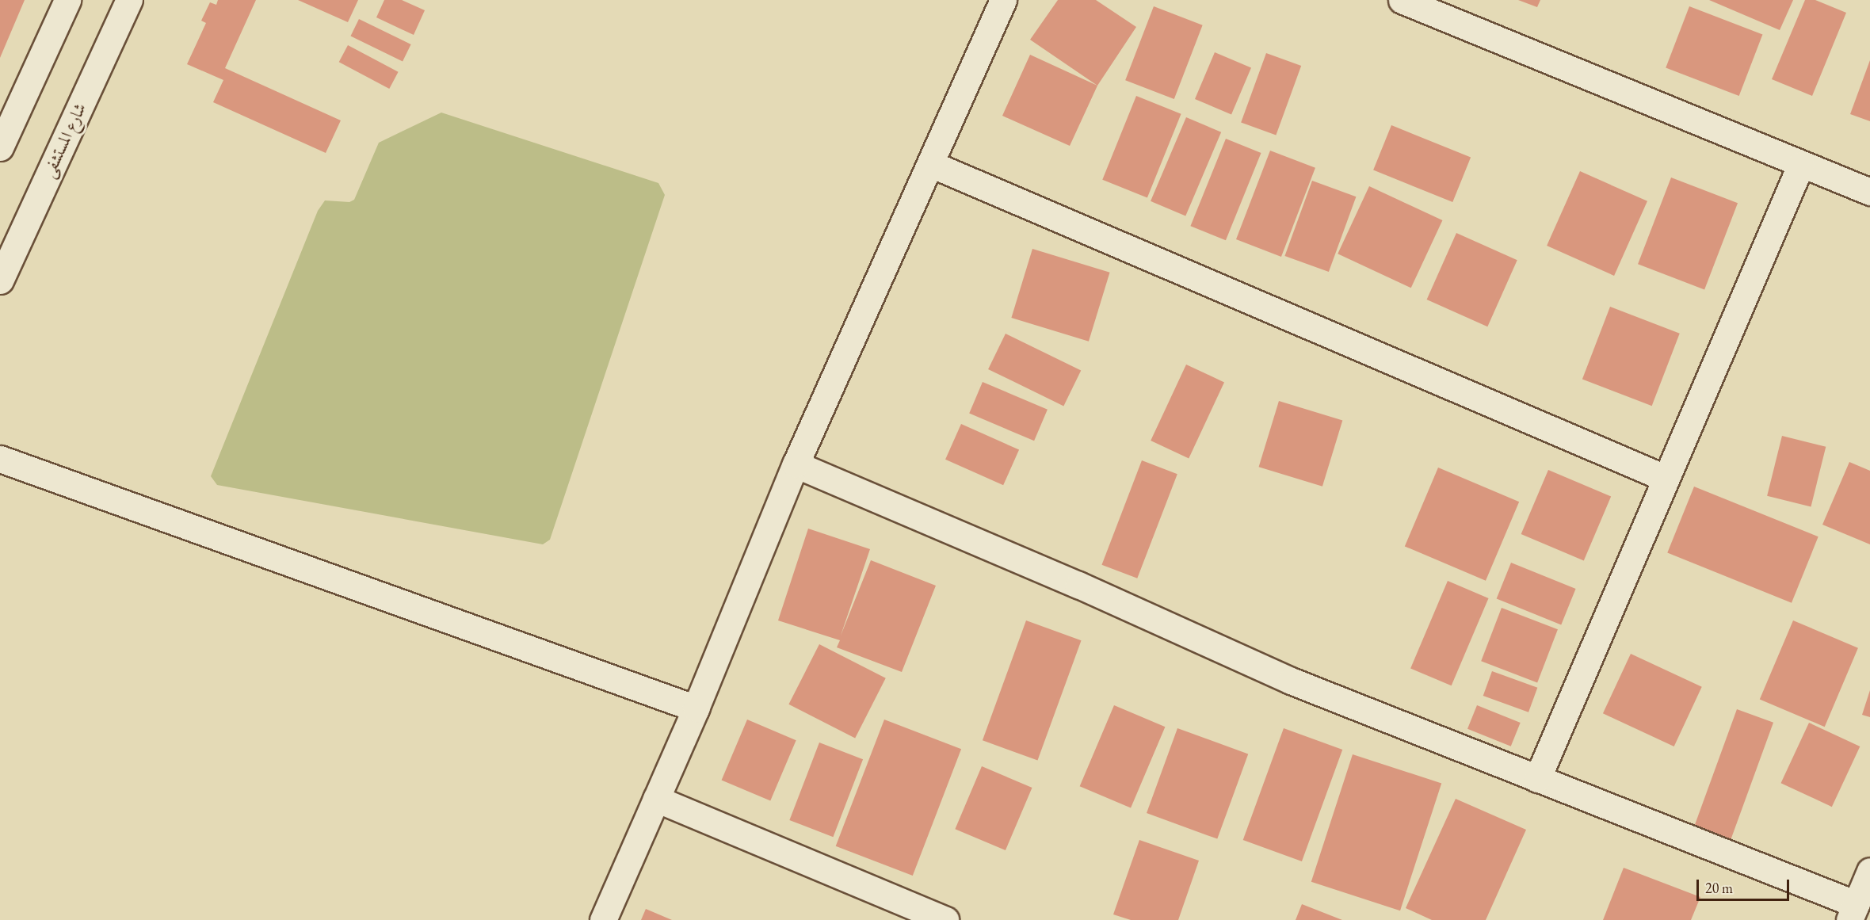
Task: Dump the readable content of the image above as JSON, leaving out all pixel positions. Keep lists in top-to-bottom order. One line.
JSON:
{"streets":{"street":["شارع المستشفى"]},"scale_bar":"20 m"}
